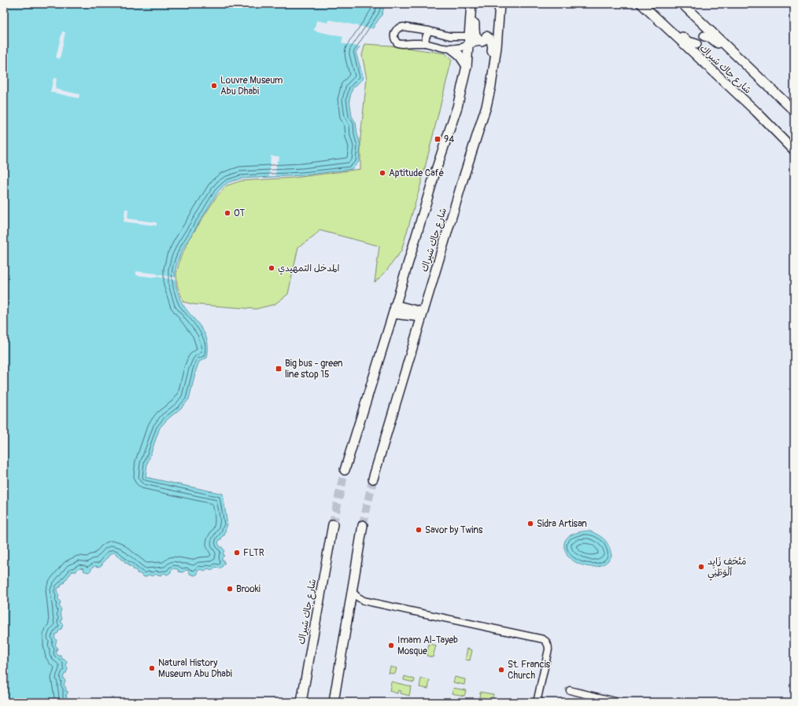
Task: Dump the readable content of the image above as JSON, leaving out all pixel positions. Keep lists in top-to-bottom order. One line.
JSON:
{"streets":{"street":["شارع جاك شيراك"]},"places":{"other":["Louvre Museum Abu Dhabi","Aptitude Café","OT","المدخل التمهيدي","Sidra Artisan","Savor by Twins","FLTR","مَتْحَف زَايِد ٱلْوَطَنِي","Brooki","Imam Al-Tayeb Mosque","Natural History Museum Abu Dhabi","St. Francis Church"],"transit":["94","Big bus - green line stop 15"]}}
